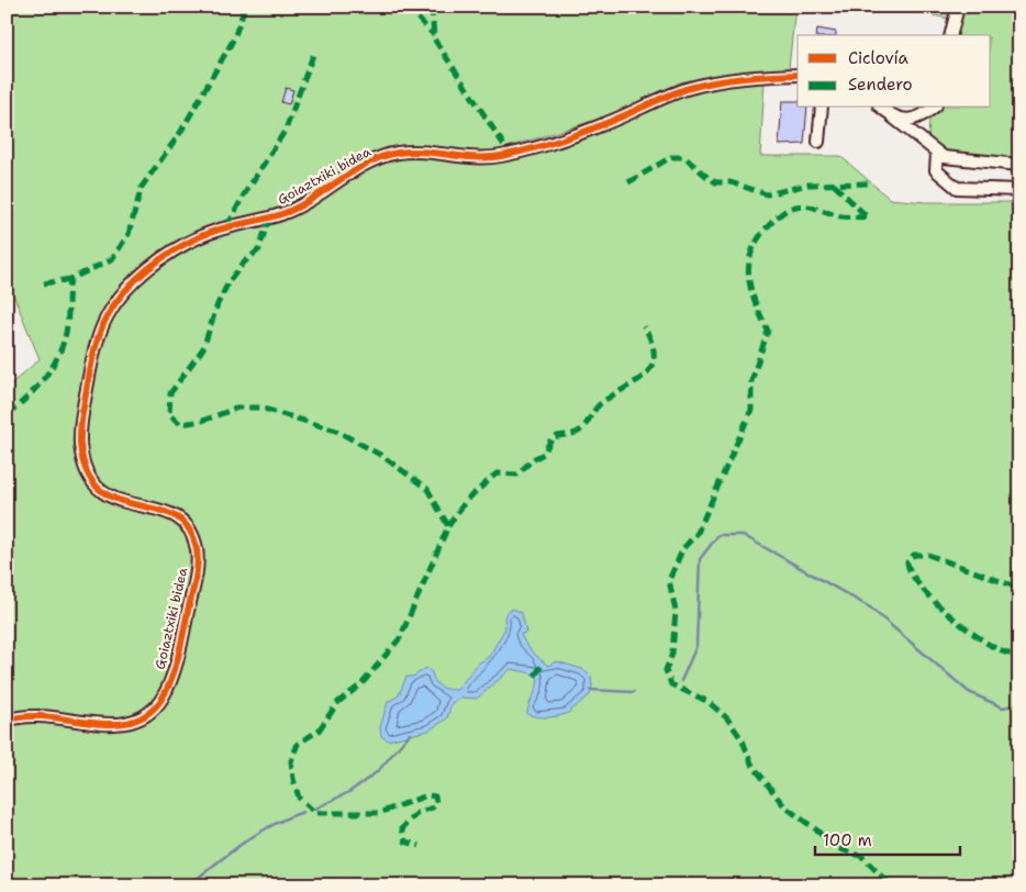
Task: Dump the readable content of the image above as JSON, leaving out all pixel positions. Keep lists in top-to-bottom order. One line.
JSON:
{"streets":{"street":["Goiaztxiki bidea"]},"legend":["Ciclovía","Sendero"],"scale_bar":"100 m"}
